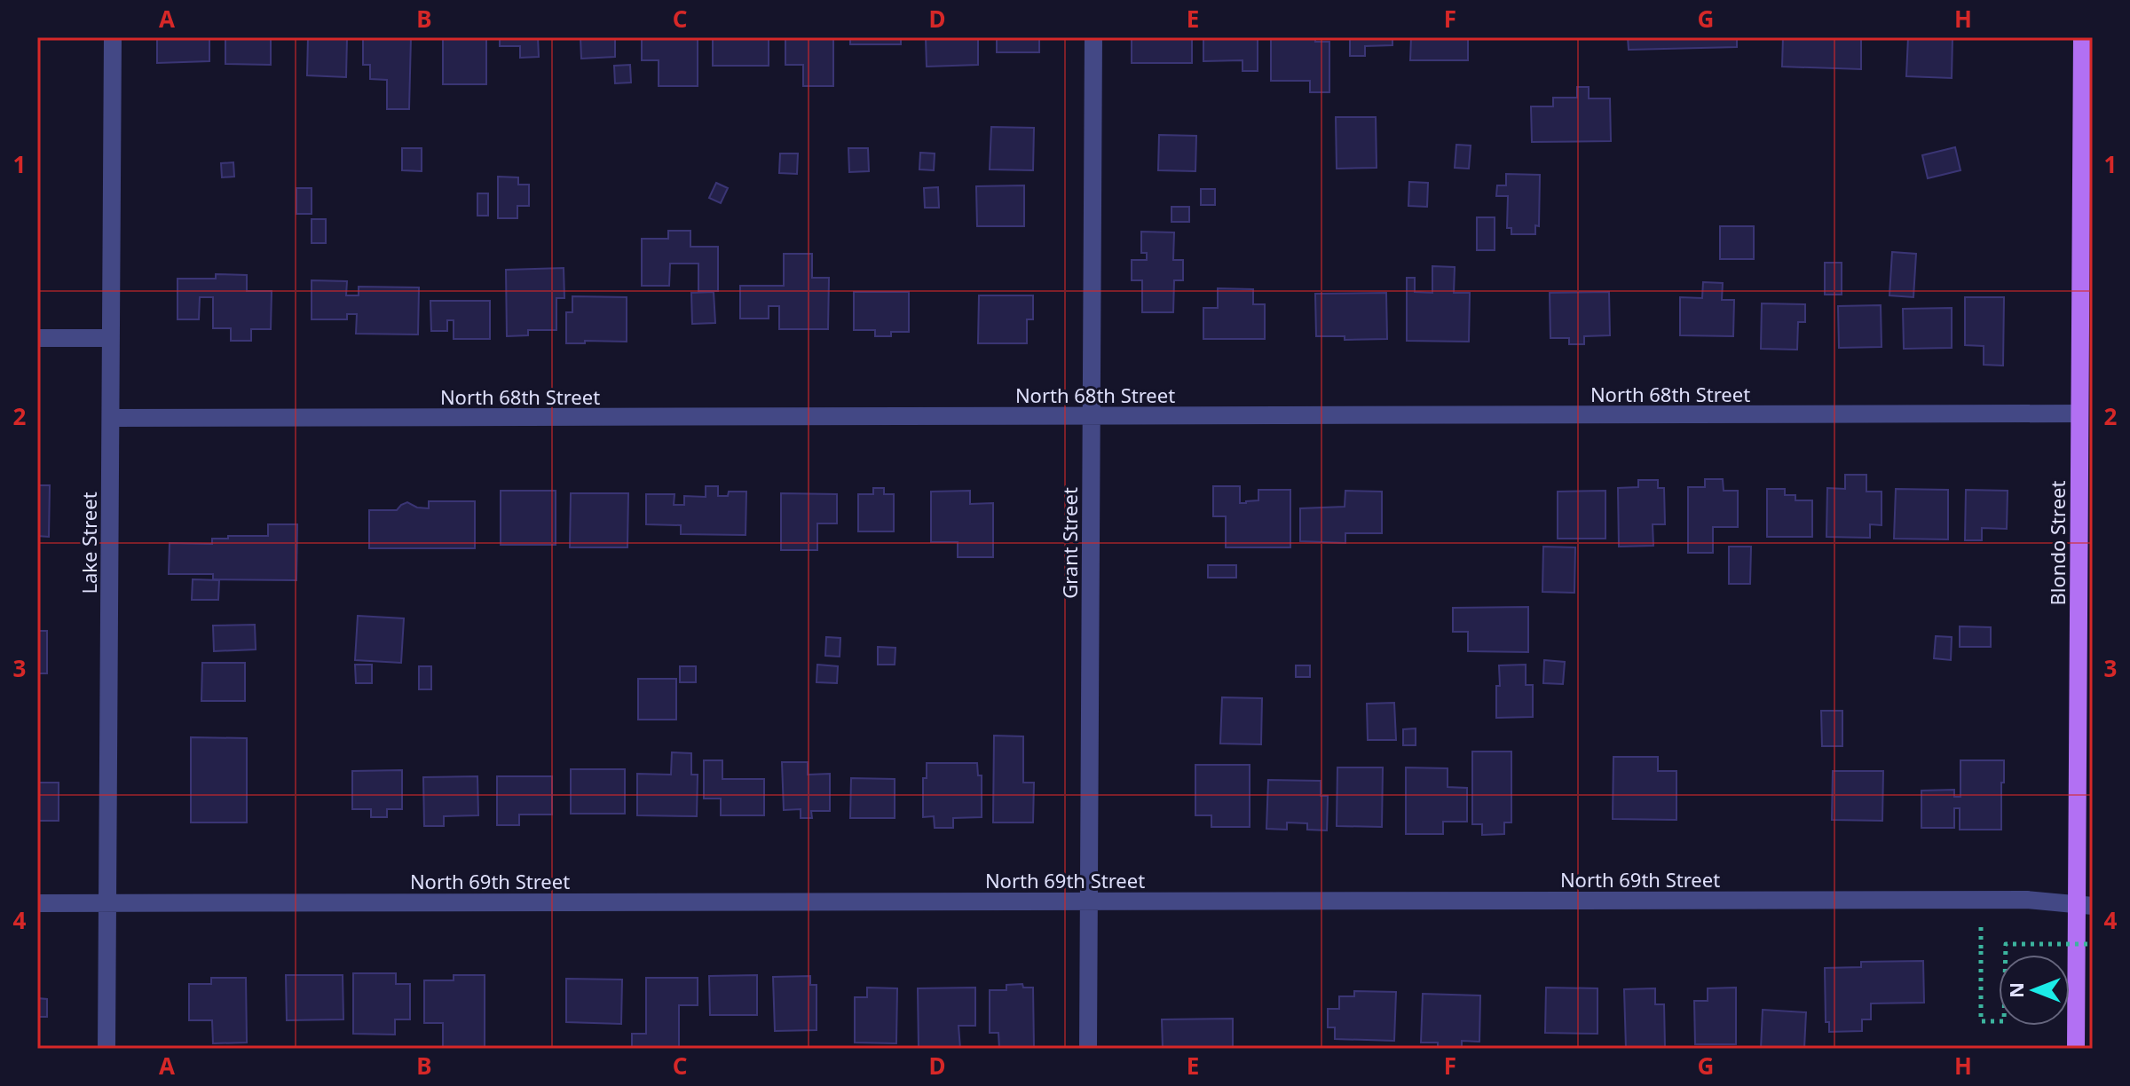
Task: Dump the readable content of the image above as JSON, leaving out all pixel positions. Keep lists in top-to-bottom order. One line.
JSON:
{"streets":{"main road":["Blondo Street"],"street":["North 68th Street","Lake Street","Grant Street","North 69th Street"]},"crossings":[["North 68th Street","Lake Street"],["North 68th Street","Grant Street"],["North 68th Street","Blondo Street"],["Lake Street","North 69th Street"],["Grant Street","North 69th Street"],["Blondo Street","North 69th Street"]],"north":"left","grid":{"columns":["A","B","C","D","E","F","G","H"],"rows":["1","2","3","4"]}}
